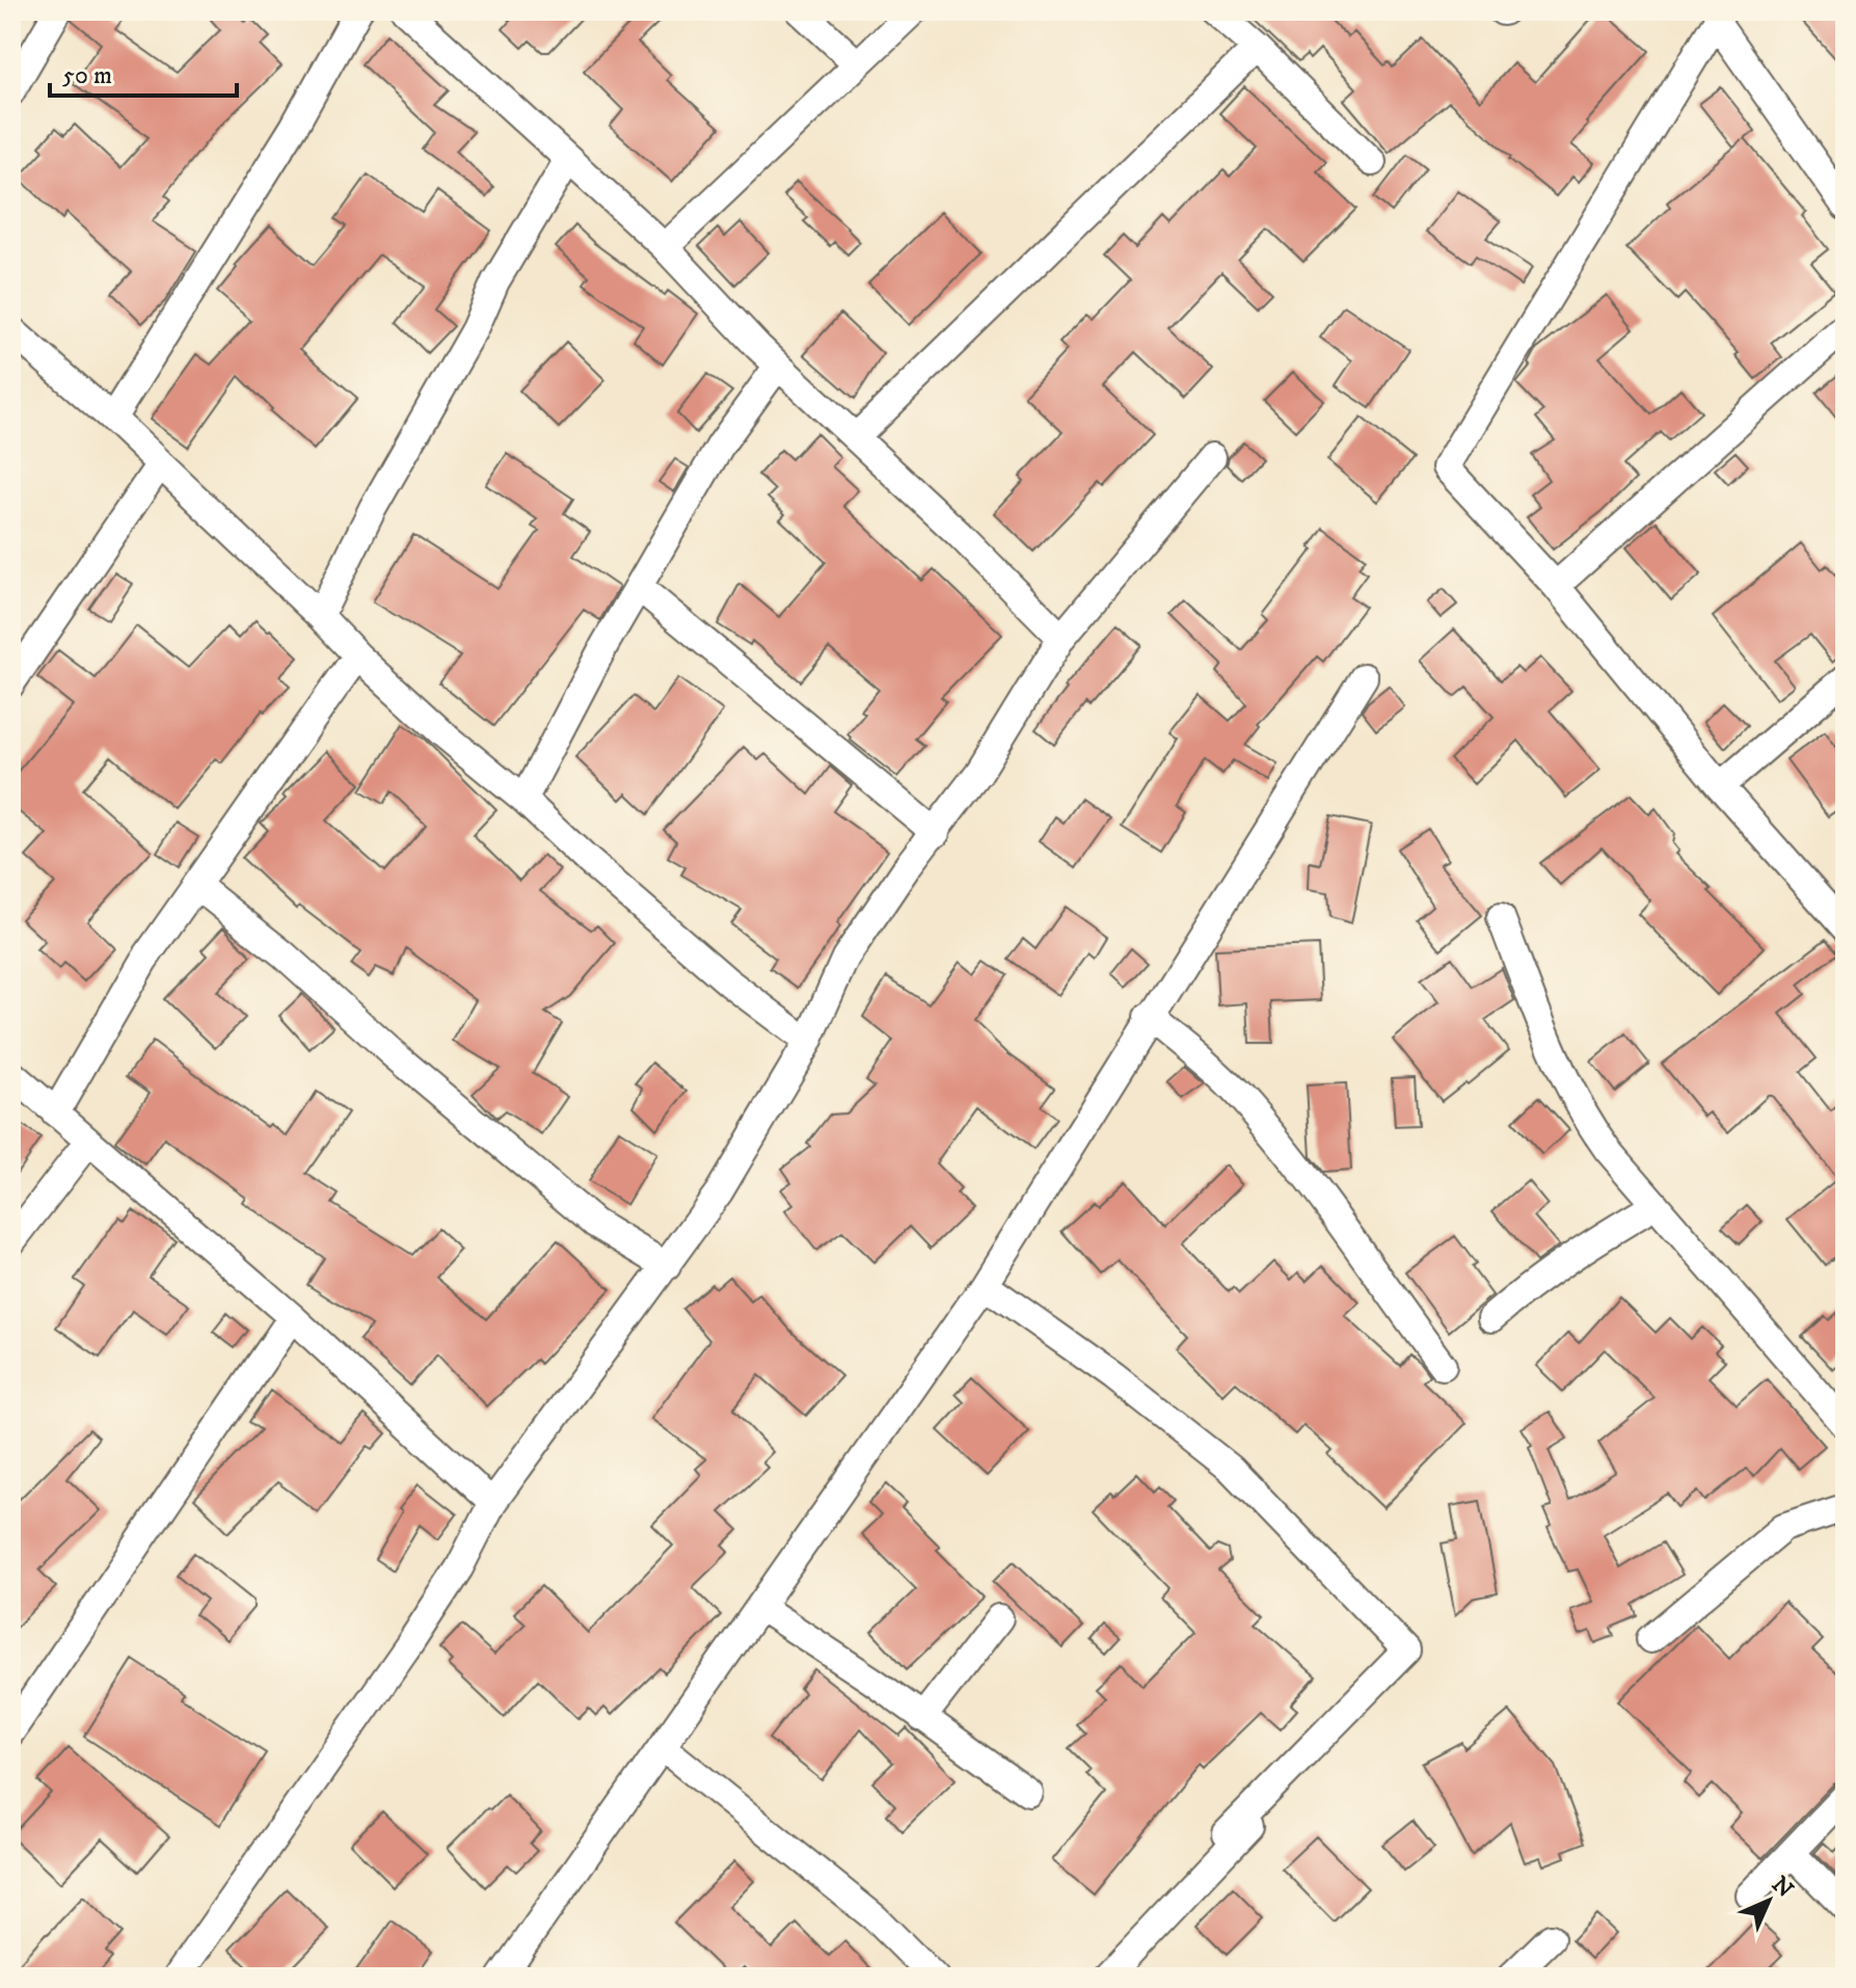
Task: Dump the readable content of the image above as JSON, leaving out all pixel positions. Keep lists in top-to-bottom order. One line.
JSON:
{"scale_bar":"50 m","north":"top right"}
